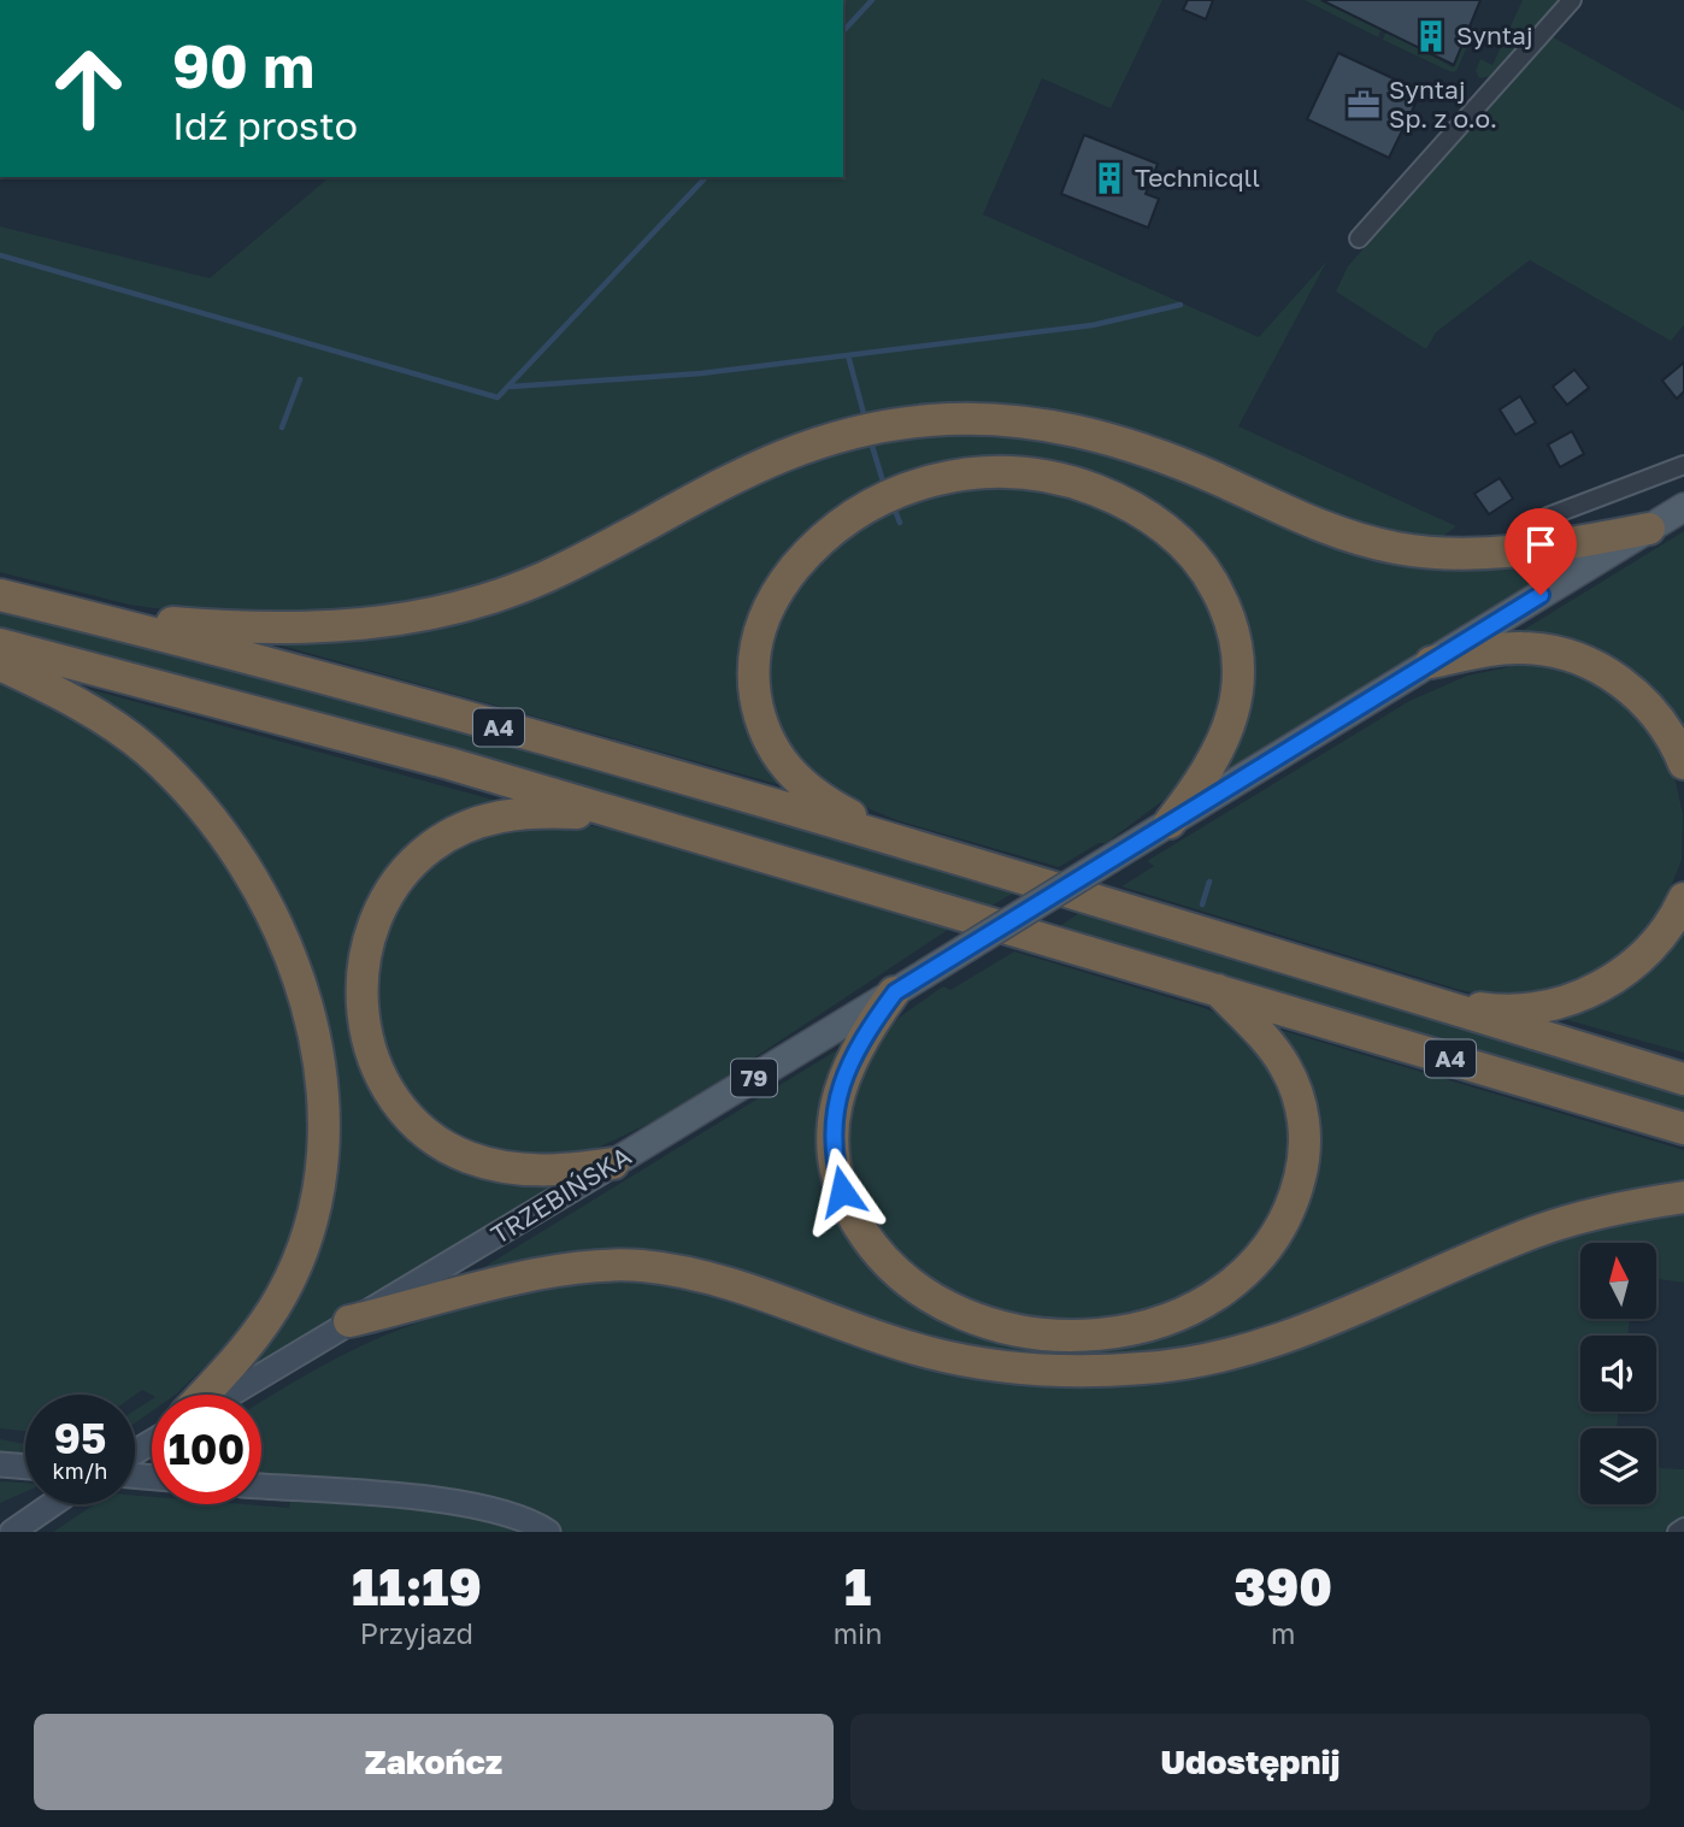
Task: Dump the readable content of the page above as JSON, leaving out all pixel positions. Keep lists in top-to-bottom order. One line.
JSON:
{"streets":{"highway":["A4"],"main road":["79","TRZEBIŃSKA"]},"crossings":[["79","TRZEBIŃSKA"]],"places":{"building":["Syntaj","Technicqll"],"office":["Syntaj Sp. z o.o."]},"north":"top","page":{"turn":["90 m","Idź prosto"],"speed":"95 km/h","limit":"100","eta":["11:19","Przyjazd","1","min","390","m"],"buttons":["Zakończ","Udostępnij"]}}
